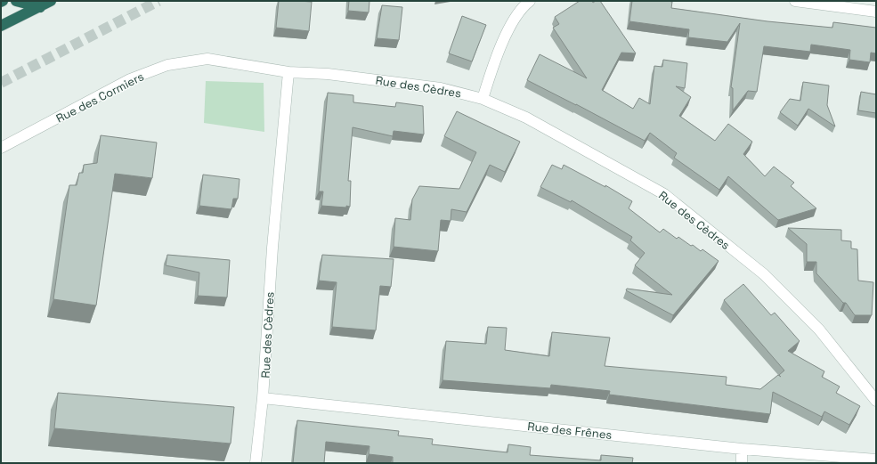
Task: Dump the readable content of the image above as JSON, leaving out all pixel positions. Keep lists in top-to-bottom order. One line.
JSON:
{"streets":{"street":["Rue des Cèdres","Rue des Cormiers","Rue des Frênes"]},"crossings":[["Rue des Cèdres","Rue des Cormiers"],["Rue des Cèdres","Rue des Frênes"]]}
